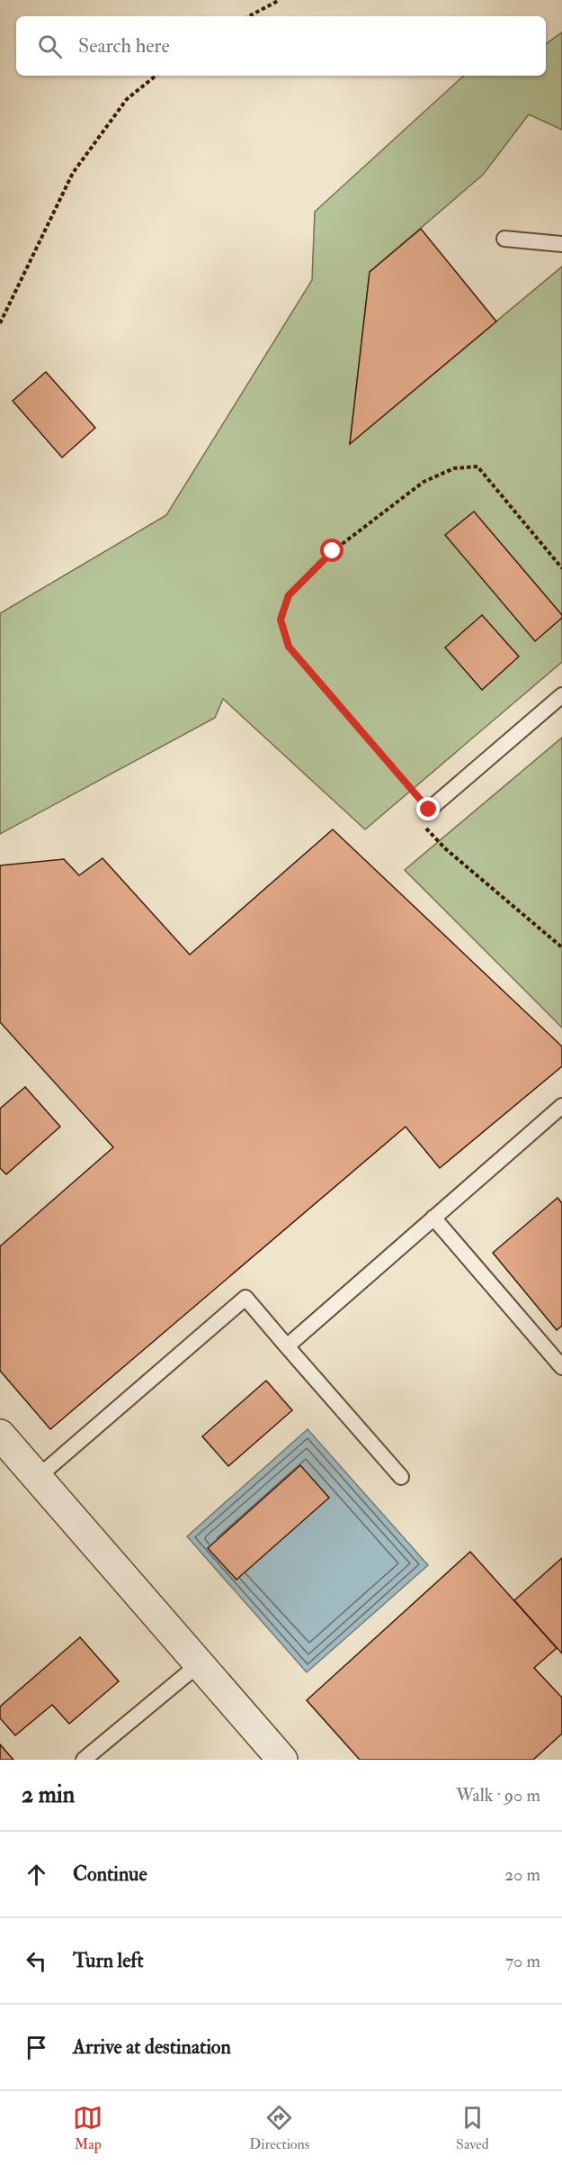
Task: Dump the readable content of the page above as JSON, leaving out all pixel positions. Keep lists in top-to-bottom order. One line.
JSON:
{"page":{"search":"Search here","heading":["2 min","Walk · 90 m"],"list":[["Continue","20 m"],["Turn left","70 m"],"Arrive at destination"],"nav":["Map","Directions","Saved"]}}
